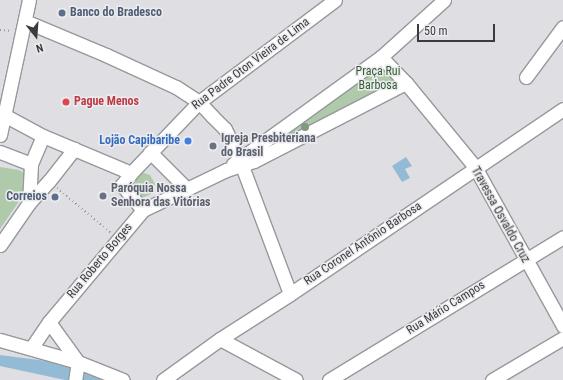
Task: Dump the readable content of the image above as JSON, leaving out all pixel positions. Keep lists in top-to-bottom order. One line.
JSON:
{"streets":{"street":["Rua Padre Oton Vieira de Lima","Travessa Osvaldo Cruz","Rua Coronel Antônio Barbosa","Rua Roberto Borges","Rua Mário Campos"]},"crossings":[["Rua Padre Oton Vieira de Lima","Rua Roberto Borges"],["Travessa Osvaldo Cruz","Rua Coronel Antônio Barbosa"],["Travessa Osvaldo Cruz","Rua Mário Campos"]],"parks":["Praça Rui Barbosa"],"places":["Banco do Bradesco","Pague Menos","Lojão Capibaribe","Igreja Presbiteriana do Brasil","Paróquia Nossa Senhora das Vitórias","Correios"],"scale_bar":"50 m","north":"bottom"}
